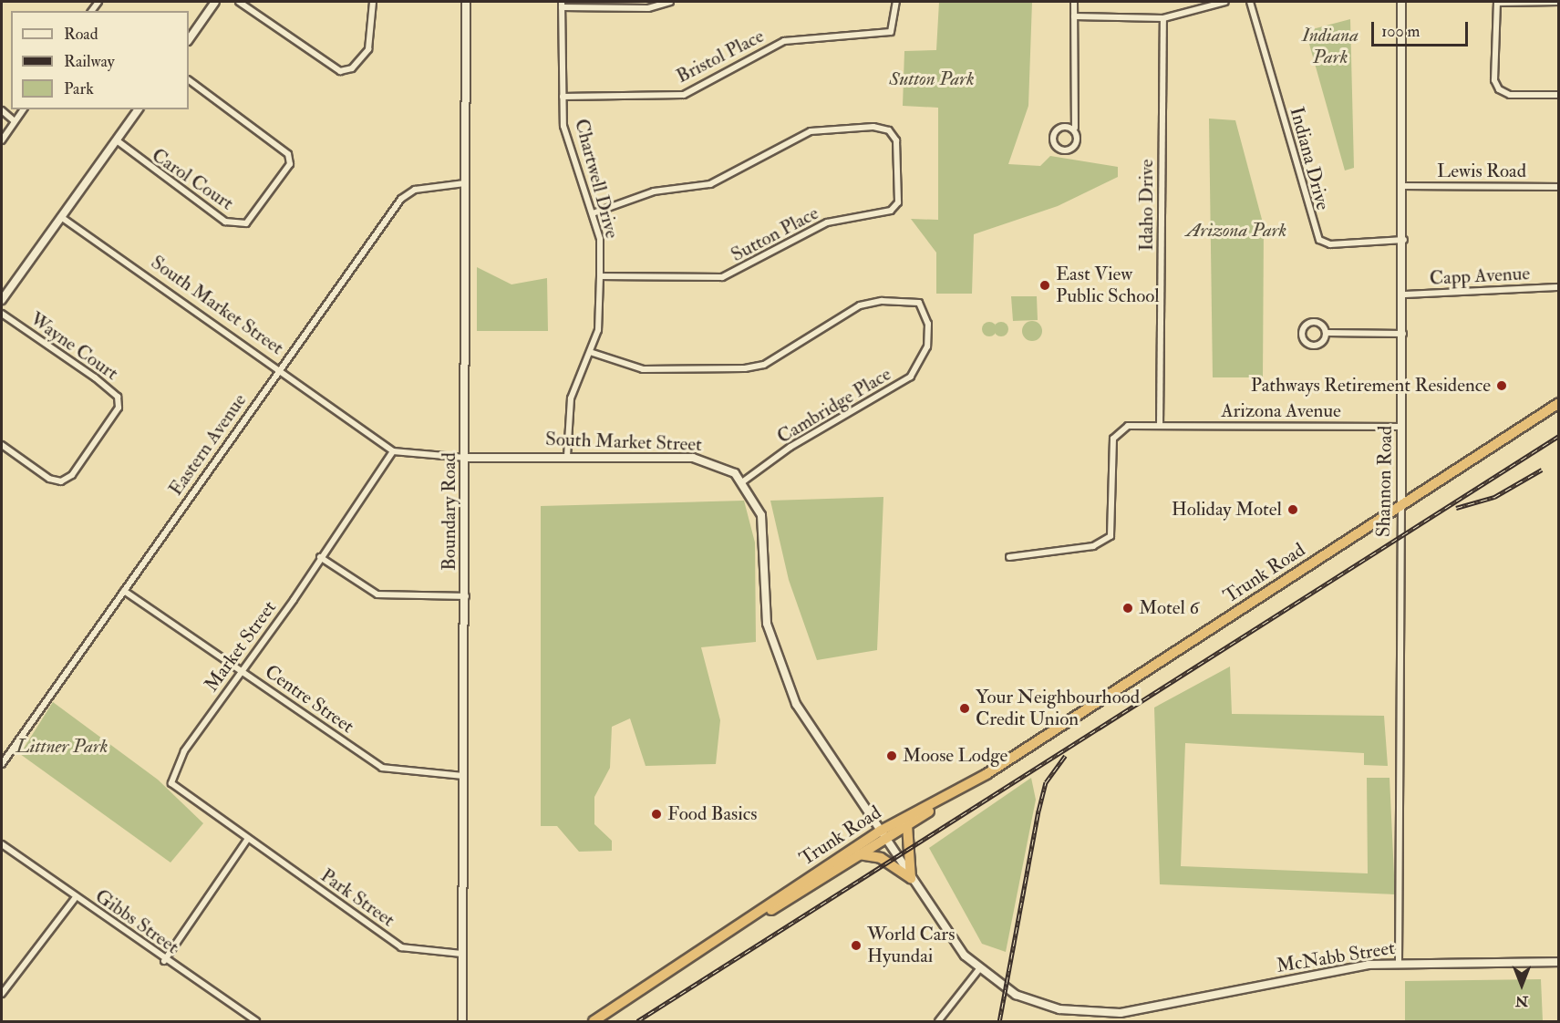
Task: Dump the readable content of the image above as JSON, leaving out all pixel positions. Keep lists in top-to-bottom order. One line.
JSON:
{"streets":{"highway":["Trunk Road"],"main road":["South Market Street","Boundary Road","McNabb Street"],"street":["Bristol Place","Indiana Drive","Lewis Road","Chartwell Drive","Carol Court","Idaho Drive","Sutton Place","Capp Avenue","Wayne Court","Cambridge Place","Arizona Avenue","Eastern Avenue","Shannon Road","Market Street","Centre Street","Park Street","Gibbs Street"]},"crossings":[["Bristol Place","Chartwell Drive"],["Indiana Drive","Shannon Road"],["Lewis Road","Shannon Road"],["Chartwell Drive","Sutton Place"],["Chartwell Drive","South Market Street"],["Chartwell Drive","Cambridge Place"],["Idaho Drive","Arizona Avenue"],["Capp Avenue","Shannon Road"],["South Market Street","Cambridge Place"],["South Market Street","Eastern Avenue"],["South Market Street","Boundary Road"],["South Market Street","Trunk Road"],["South Market Street","Market Street"],["South Market Street","McNabb Street"],["Arizona Avenue","Shannon Road"],["Eastern Avenue","Boundary Road"],["Eastern Avenue","Centre Street"],["Shannon Road","Trunk Road"],["Shannon Road","McNabb Street"],["Boundary Road","Centre Street"],["Boundary Road","Park Street"],["Market Street","Centre Street"],["Market Street","Park Street"]],"parks":["Indiana Park","Sutton Park","Arizona Park","Littner Park"],"places":["East View Public School","Pathways Retirement Residence","Holiday Motel","Motel 6","Your Neighbourhood Credit Union","Moose Lodge","Food Basics","World Cars Hyundai"],"legend":["Road","Railway","Park"],"scale_bar":"100 m","north":"bottom"}
